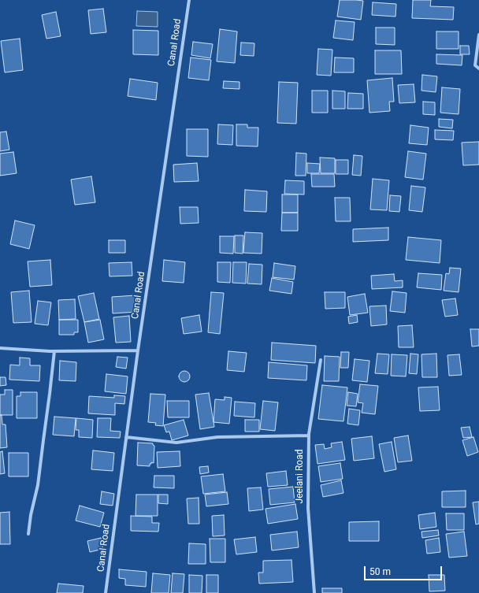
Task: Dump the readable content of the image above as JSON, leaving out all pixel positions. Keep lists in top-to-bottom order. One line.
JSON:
{"streets":{"street":["Canal Road","Jeelani Road"]},"scale_bar":"50 m"}
